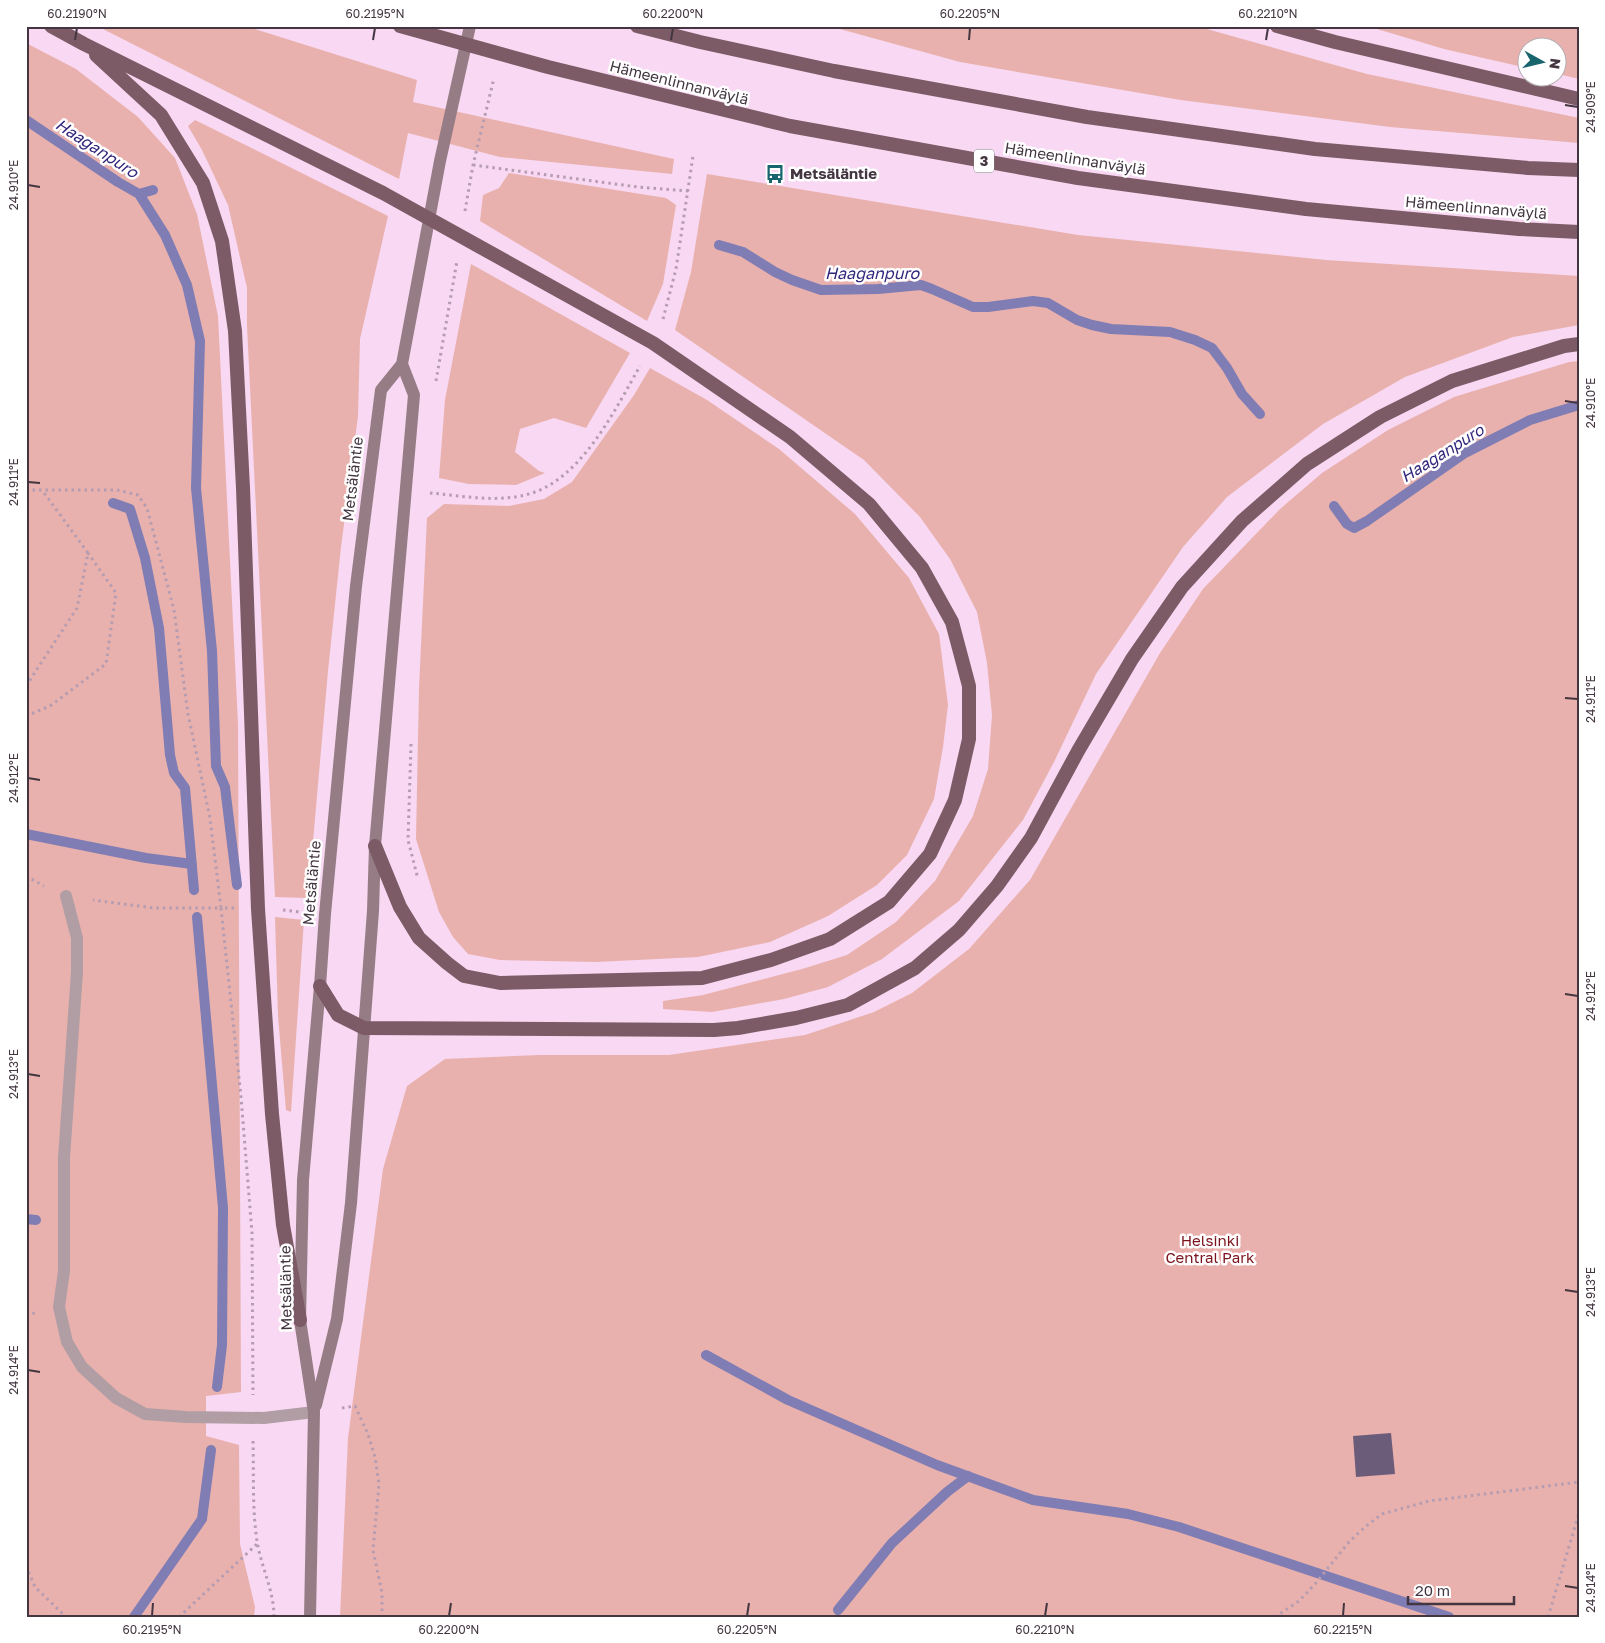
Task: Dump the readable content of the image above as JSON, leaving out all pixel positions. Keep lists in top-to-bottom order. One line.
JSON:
{"streets":{"highway":["Hämeenlinnanväylä","3"],"main road":["Metsäläntie"]},"water":["Haaganpuro"],"parks":["Helsinki Central Park"],"places":{"bus stop":["Metsäläntie"]},"scale_bar":"20 m","north":"right","coordinates":["60.2190°N","60.2195°N","60.2200°N","60.2205°N","60.2210°N","24.909°E","24.910°E","24.911°E","24.912°E","24.913°E","24.914°E","60.2215°N"]}
